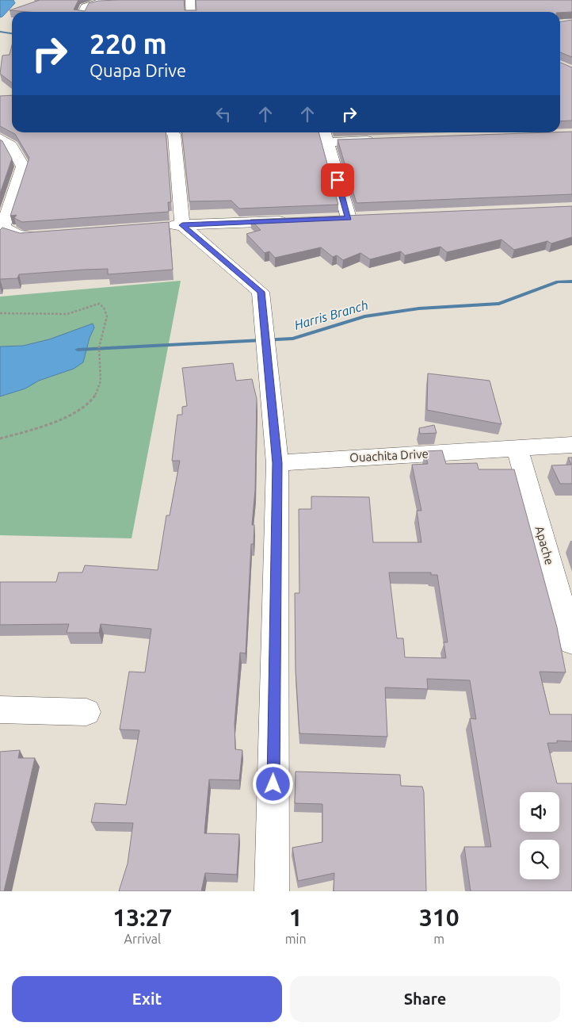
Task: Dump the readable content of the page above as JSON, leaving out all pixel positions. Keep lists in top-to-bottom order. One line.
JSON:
{"streets":{"street":["Ouachita Drive","Apache"]},"crossings":[["Ouachita Drive","Apache"]],"water":["Harris Branch"],"page":{"turn":["220 m","Quapa Drive"],"eta":["13:27","Arrival","1","min","310","m"],"buttons":["Exit","Share"]}}
